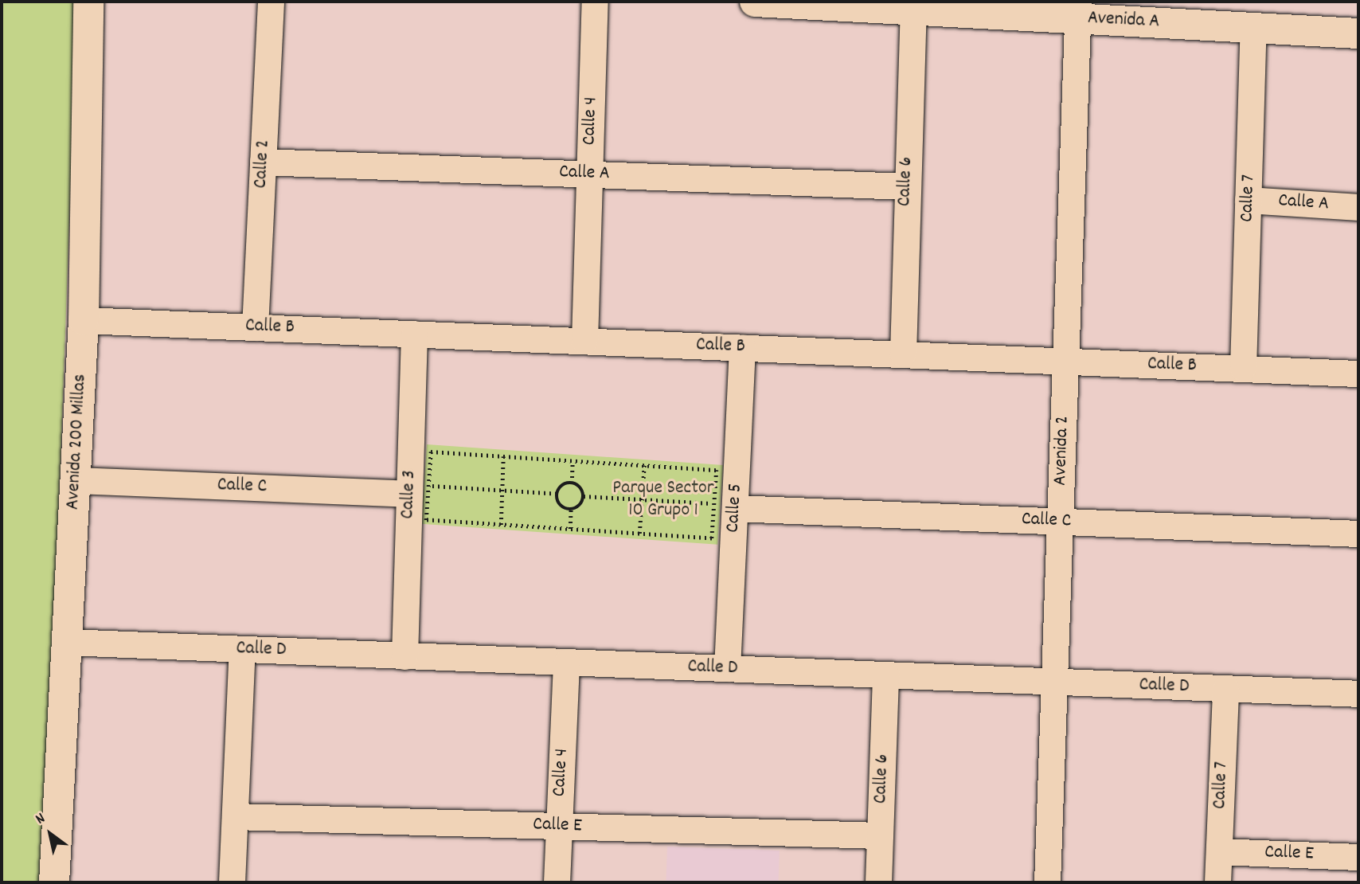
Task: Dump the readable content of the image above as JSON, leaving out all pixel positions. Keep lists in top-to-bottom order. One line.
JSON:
{"streets":{"street":["Avenida A","Calle 4","Calle 2","Calle A","Calle 6","Calle 7","Calle B","Avenida 200 Millas","Avenida 2","Calle C","Calle 3","Calle 5","Calle D","Calle E"]},"crossings":[["Avenida A","Calle 6"],["Avenida A","Calle 7"],["Avenida A","Avenida 2"],["Calle 4","Calle A"],["Calle 4","Calle B"],["Calle 4","Calle D"],["Calle 4","Calle E"],["Calle 2","Calle A"],["Calle 2","Calle B"],["Calle A","Calle 6"],["Calle A","Calle 7"],["Calle 6","Calle B"],["Calle 6","Calle D"],["Calle 6","Calle E"],["Calle 7","Calle B"],["Calle 7","Calle D"],["Calle 7","Calle E"],["Calle B","Avenida 200 Millas"],["Calle B","Avenida 2"],["Calle B","Calle 3"],["Calle B","Calle 5"],["Avenida 200 Millas","Calle C"],["Avenida 200 Millas","Calle D"],["Avenida 2","Calle C"],["Avenida 2","Calle D"],["Calle C","Calle 3"],["Calle C","Calle 5"],["Calle 3","Calle D"],["Calle 5","Calle D"]],"parks":["Parque Sector 10 Grupo 1"],"north":"top left"}
